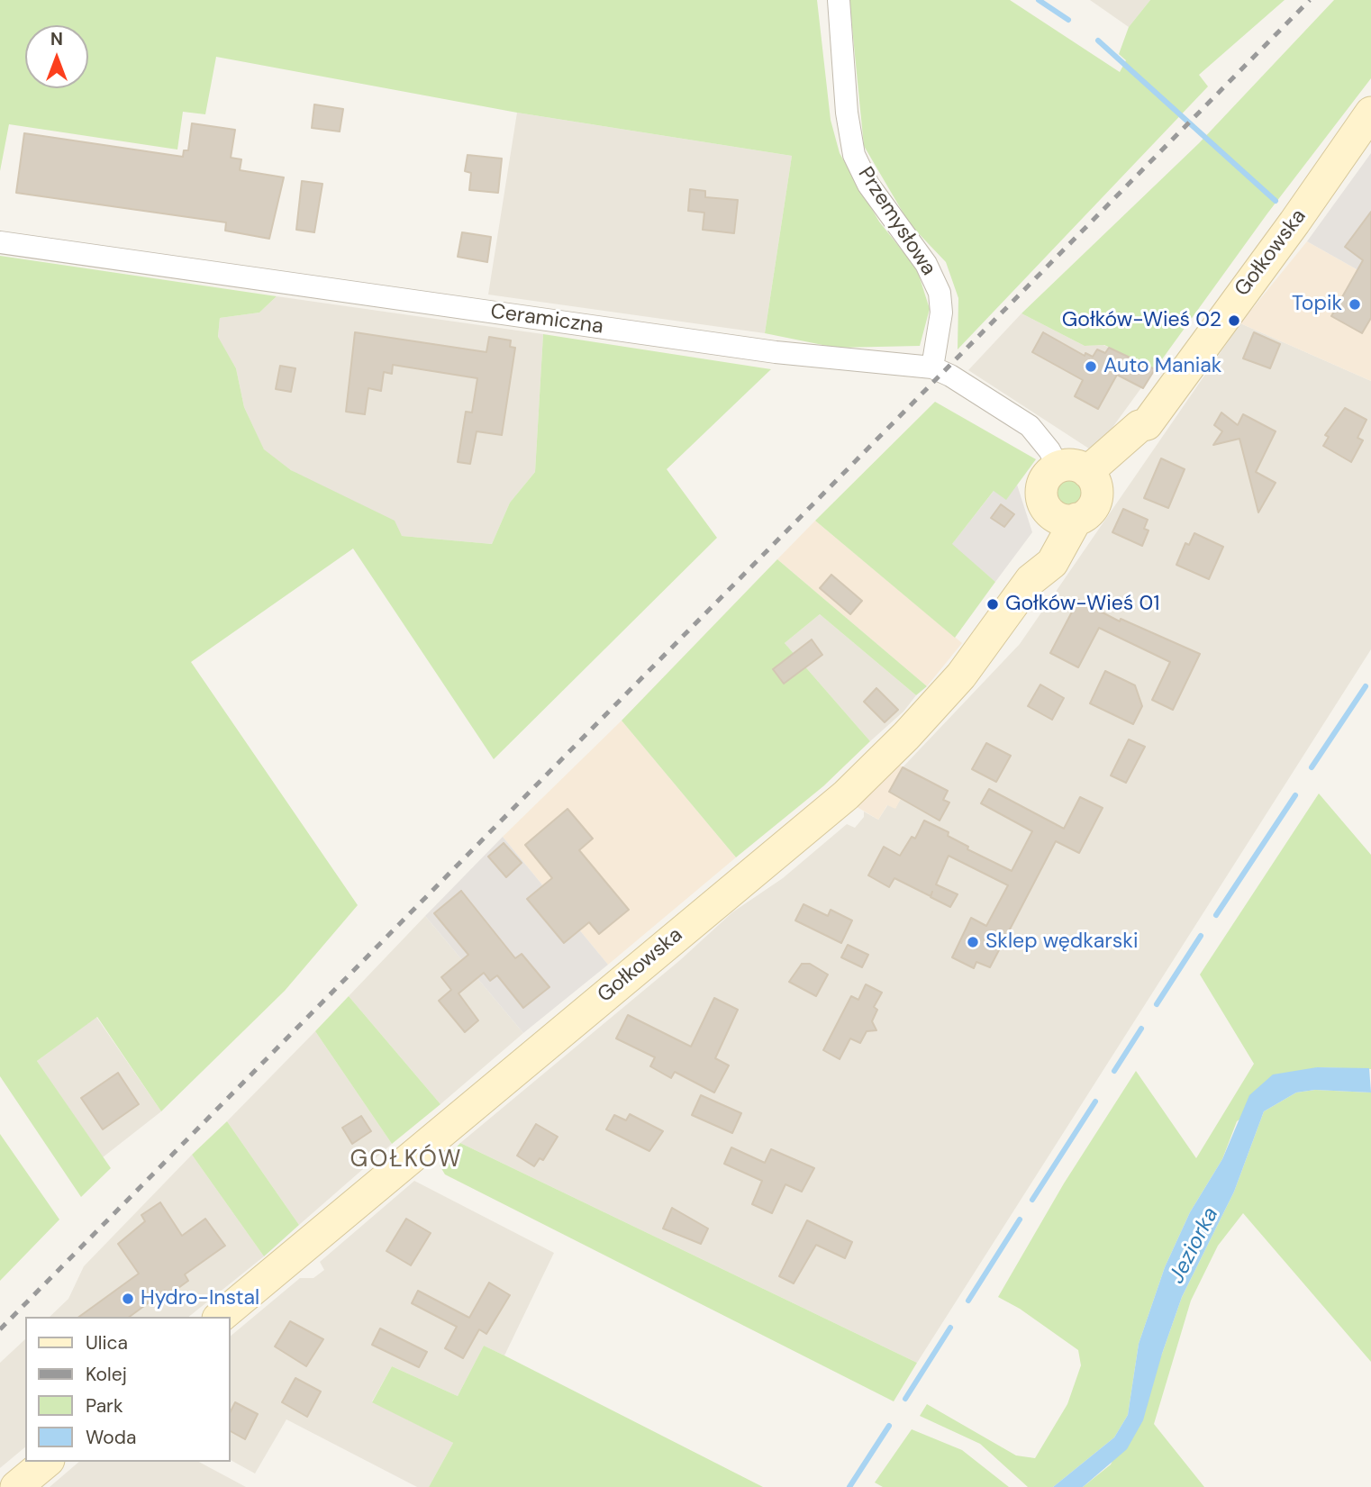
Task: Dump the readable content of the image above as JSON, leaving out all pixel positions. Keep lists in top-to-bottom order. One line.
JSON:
{"streets":{"street":["Przemysłowa","Gołkowska","Ceramiczna"]},"crossings":[["Przemysłowa","Ceramiczna"],["Gołkowska","Ceramiczna"]],"districts":["GOŁKÓW"],"water":["Jeziorka"],"places":["Topik","Gołków-Wieś 02","Auto Maniak","Gołków-Wieś 01","Sklep wędkarski","Hydro-Instal"],"legend":["Ulica","Kolej","Park","Woda"],"north":"top"}
